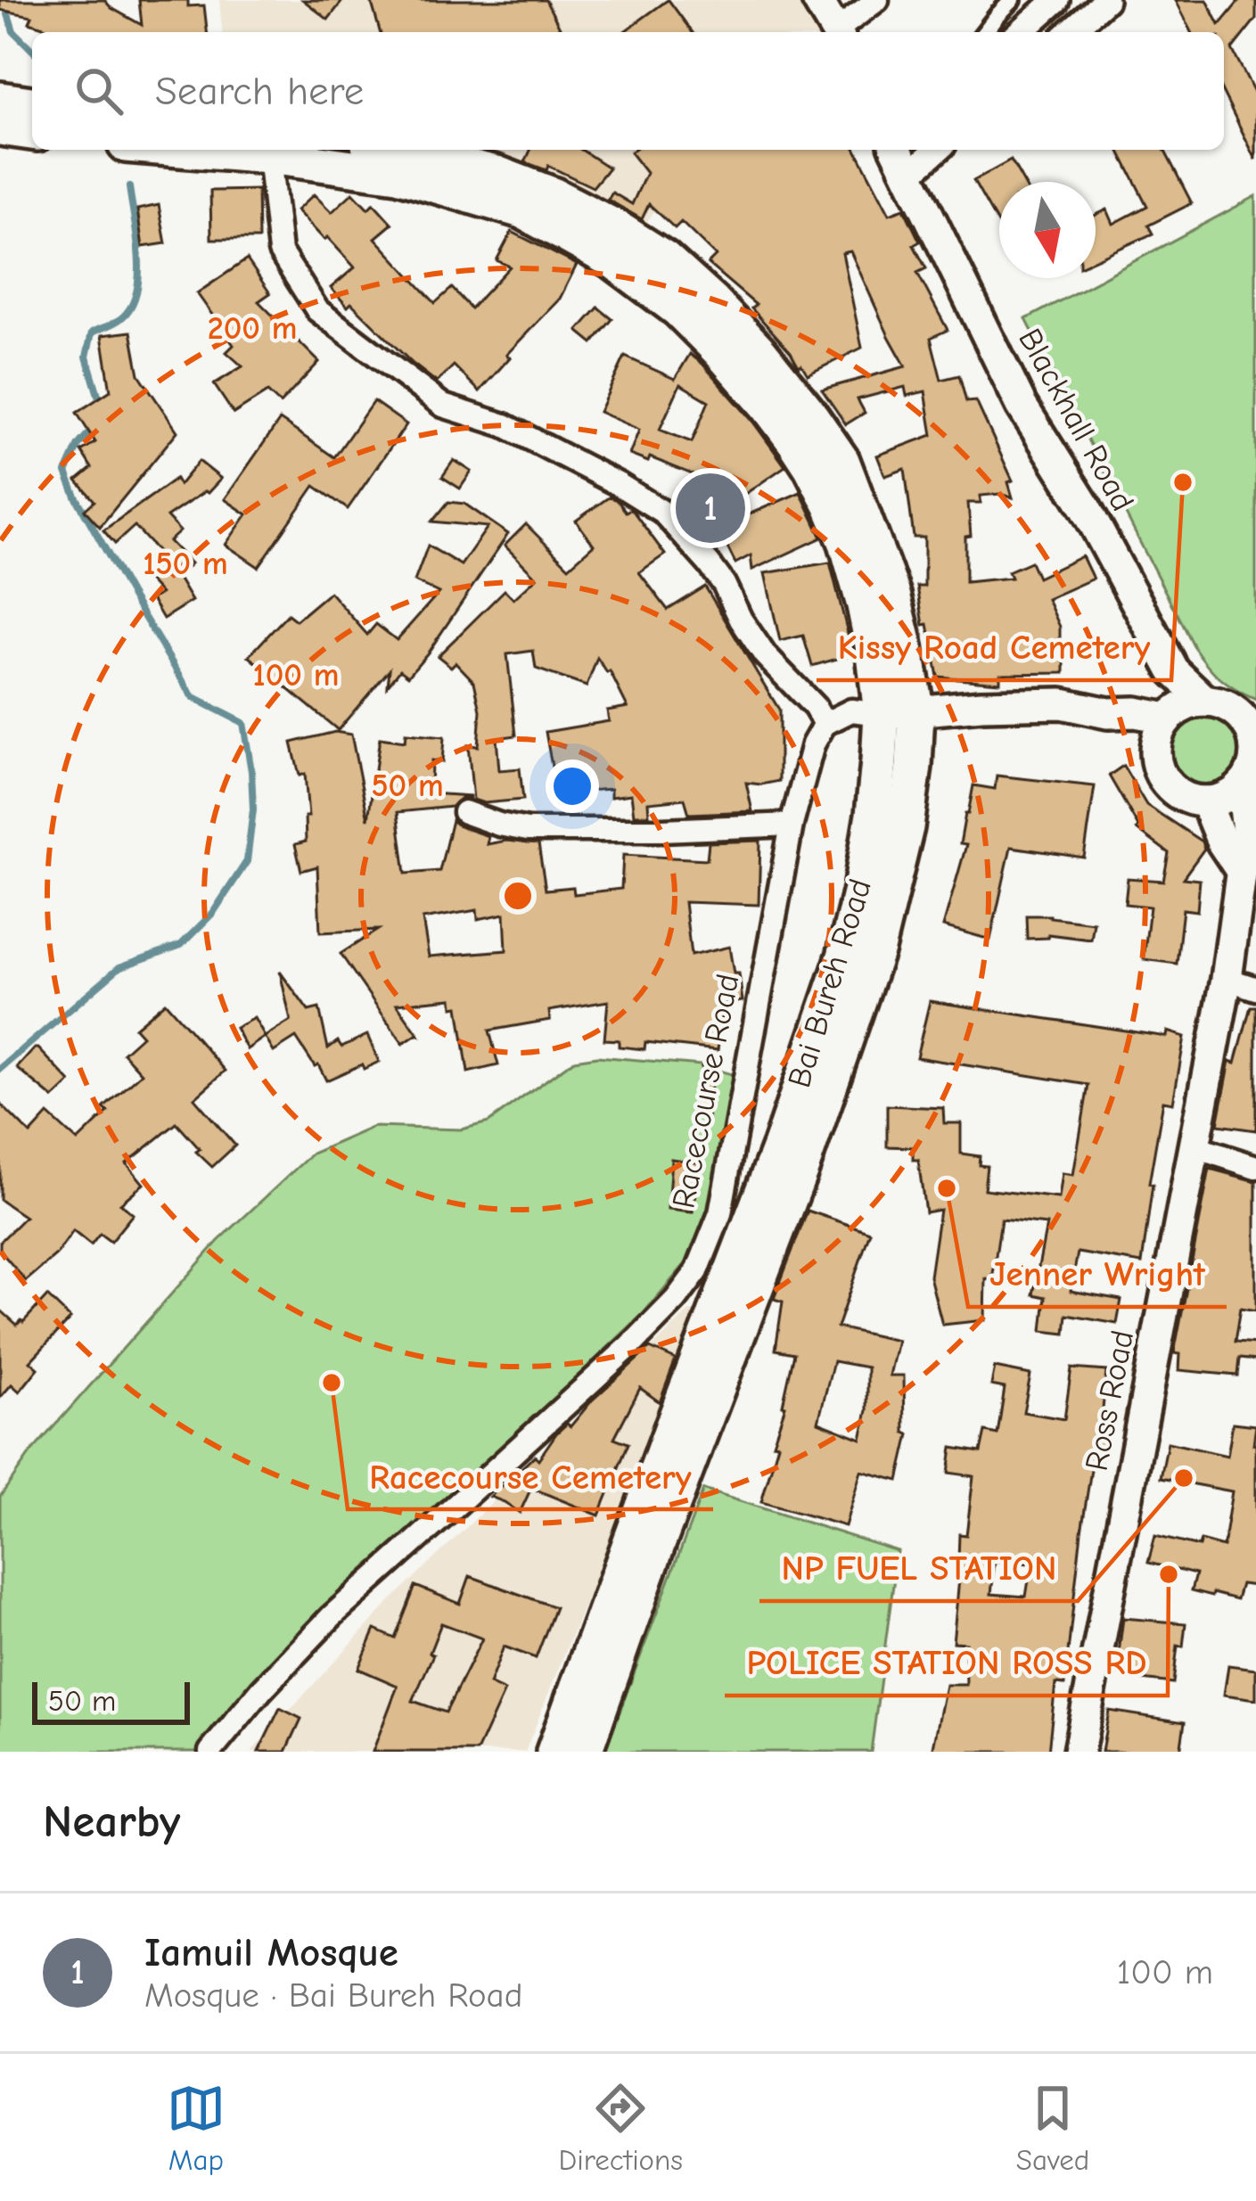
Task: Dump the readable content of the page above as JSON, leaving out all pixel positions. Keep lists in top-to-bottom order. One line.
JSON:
{"streets":{"highway":["Bai Bureh Road"],"main road":["Blackhall Road","Ross Road"],"street":["Racecourse Road"]},"crossings":[["Blackhall Road","Ross Road"]],"places":["Kissy Road Cemetery","Jenner Wright","Racecourse Cemetery","NP FUEL STATION","POLICE STATION ROSS RD"],"scale_bar":"50 m","north":"bottom","page":{"search":"Search here","pins":"1","scale":"50 m","heading":"Nearby","list":[{"mark":"1","name":"Iamuil Mosque","note":"Mosque · Bai Bureh Road","value":"100 m"}],"nav":["Map","Directions","Saved"]},"rings":["200 m","150 m","100 m","50 m"]}
